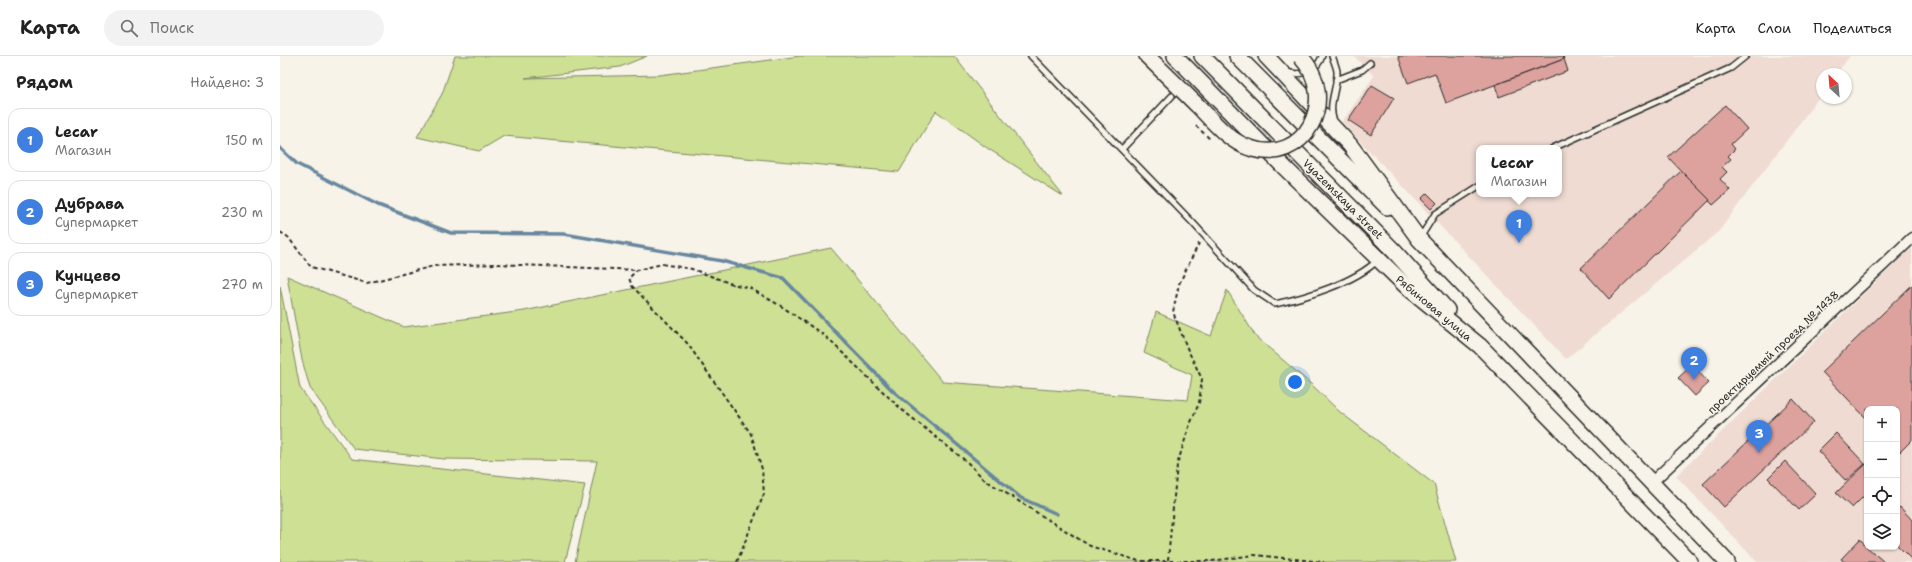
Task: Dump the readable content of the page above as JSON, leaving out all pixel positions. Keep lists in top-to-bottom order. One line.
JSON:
{"streets":{"main road":["Vyazemskaya street","Рябиновая улица"],"street":["проектируемый проезд № 1438"]},"crossings":[["Vyazemskaya street","Рябиновая улица"]],"north":"top left","page":{"header":"Карта","search":"Поиск","nav":["Карта","Слои","Поделиться"],"heading":["Рядом","Найдено: 3"],"list":[{"mark":"1","name":"Lecar","note":"Магазин","value":"150 m"},{"mark":"2","name":"Дубрава","note":"Супермаркет","value":"230 m"},{"mark":"3","name":"Кунцево","note":"Супермаркет","value":"270 m"}],"popup":["Lecar","Магазин"],"pins":["1","2","3"],"map_buttons":["+","−"]}}
